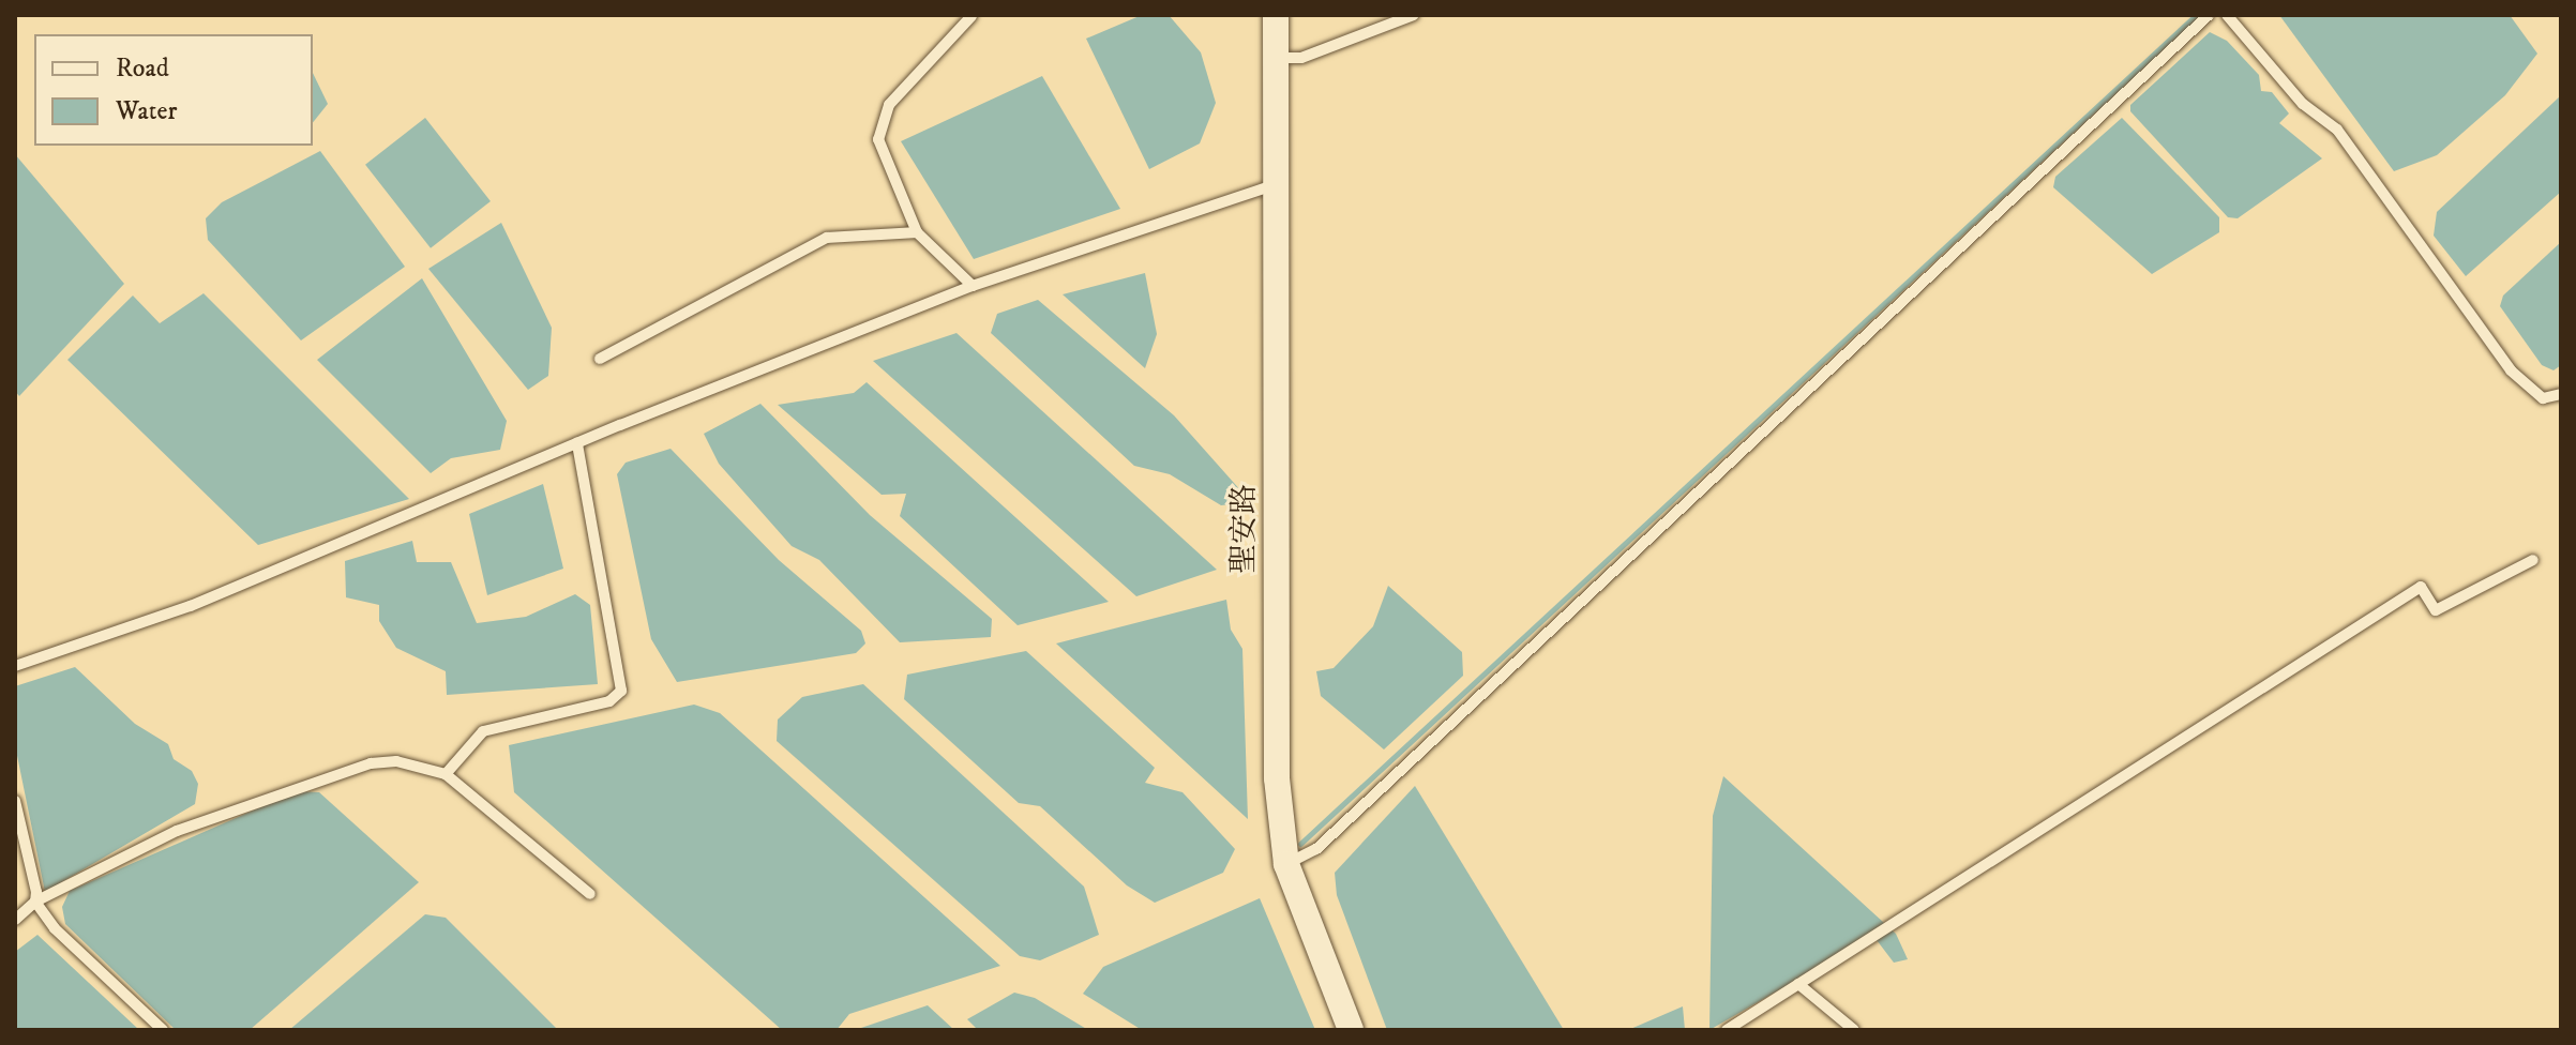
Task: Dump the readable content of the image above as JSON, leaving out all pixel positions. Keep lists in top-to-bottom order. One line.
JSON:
{"streets":{"street":["聖安路"]},"legend":["Road","Water"]}
